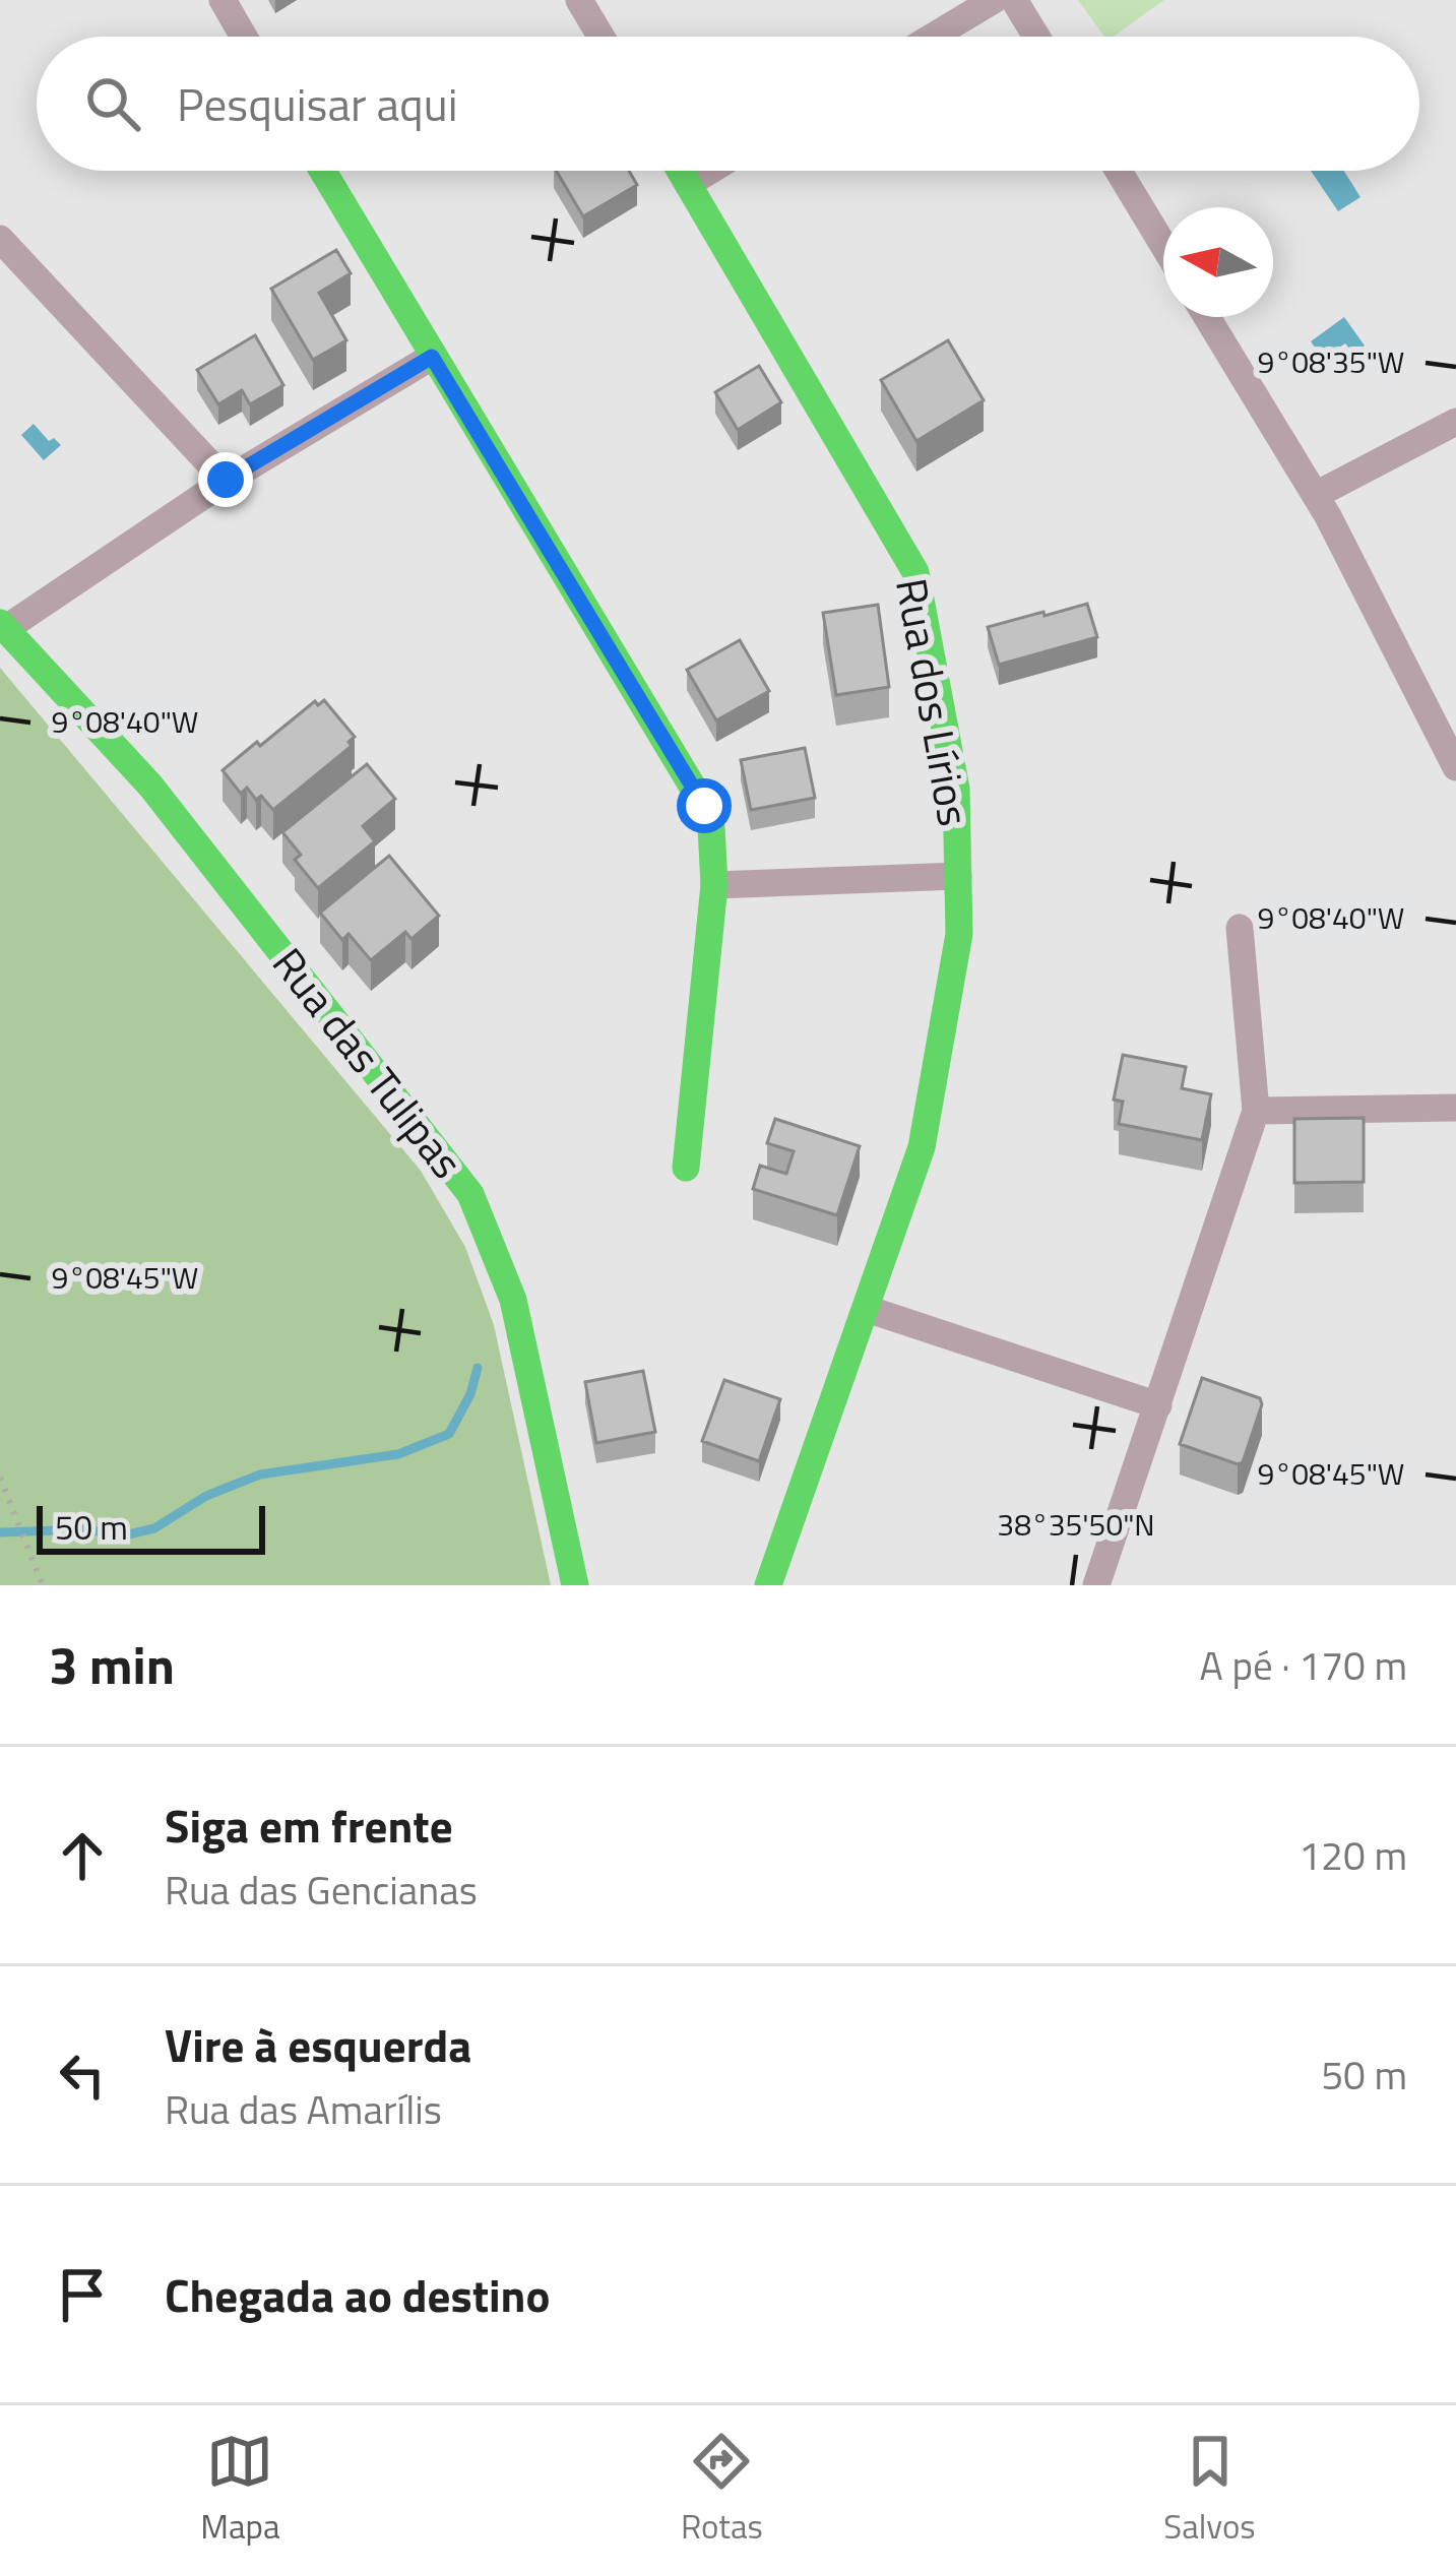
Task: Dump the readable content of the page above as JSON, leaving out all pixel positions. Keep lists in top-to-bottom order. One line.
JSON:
{"streets":{"street":["Rua dos Lírios","Rua das Tulipas"]},"scale_bar":"50 m","north":"left","page":{"search":"Pesquisar aqui","scale":"50 m","heading":["3 min","A pé · 170 m"],"list":[["Siga em frente","Rua das Gencianas","120 m"],["Vire à esquerda","Rua das Amarílis","50 m"],"Chegada ao destino"],"nav":["Mapa","Rotas","Salvos"]},"coordinates":["9°08'35\"W","9°08'40\"W","9°08'45\"W","38°35'50\"N"]}
